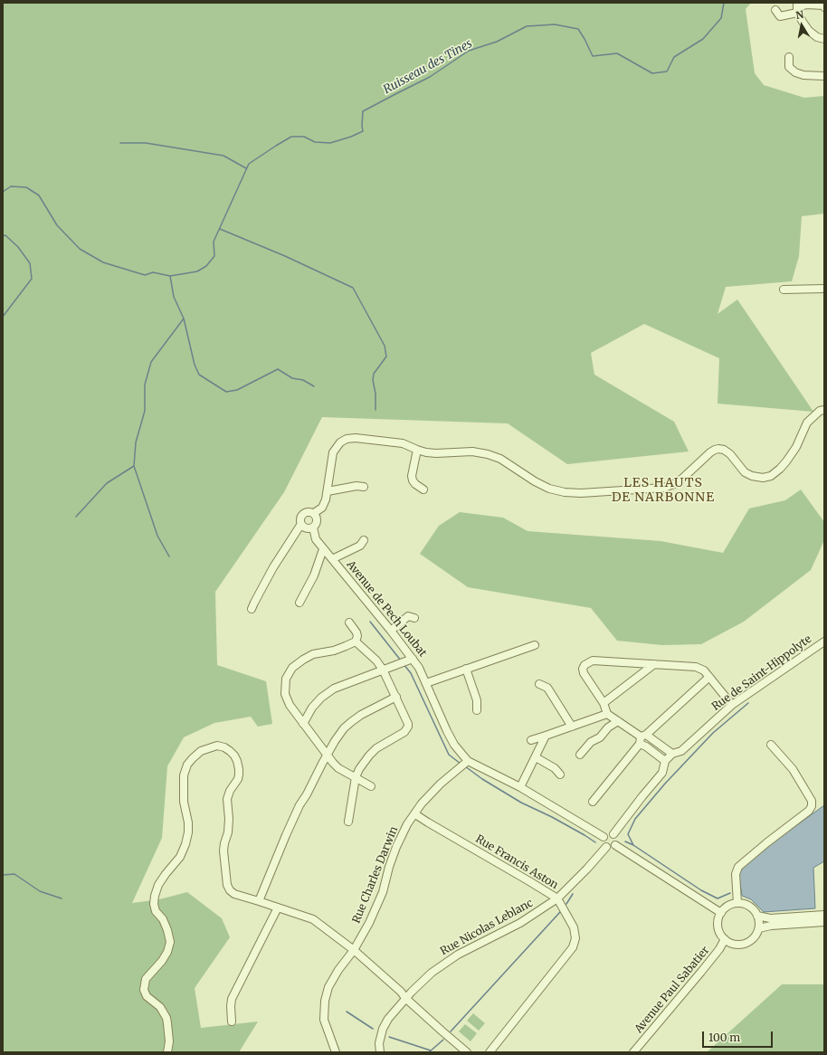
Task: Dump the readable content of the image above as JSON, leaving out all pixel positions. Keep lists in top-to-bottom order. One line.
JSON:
{"streets":{"street":["Avenue de Pech Loubat","Rue de Saint-Hippolyte","Rue Francis Aston","Rue Charles Darwin","Rue Nicolas Leblanc","Avenue Paul Sabatier"]},"crossings":[["Avenue de Pech Loubat","Rue de Saint-Hippolyte"],["Avenue de Pech Loubat","Rue Charles Darwin"],["Avenue de Pech Loubat","Rue Nicolas Leblanc"],["Rue de Saint-Hippolyte","Rue Nicolas Leblanc"],["Rue Francis Aston","Rue Charles Darwin"],["Rue Francis Aston","Rue Nicolas Leblanc"]],"districts":["LES HAUTS DE NARBONNE"],"water":["Ruisseau des Tines"],"scale_bar":"100 m","north":"top"}
